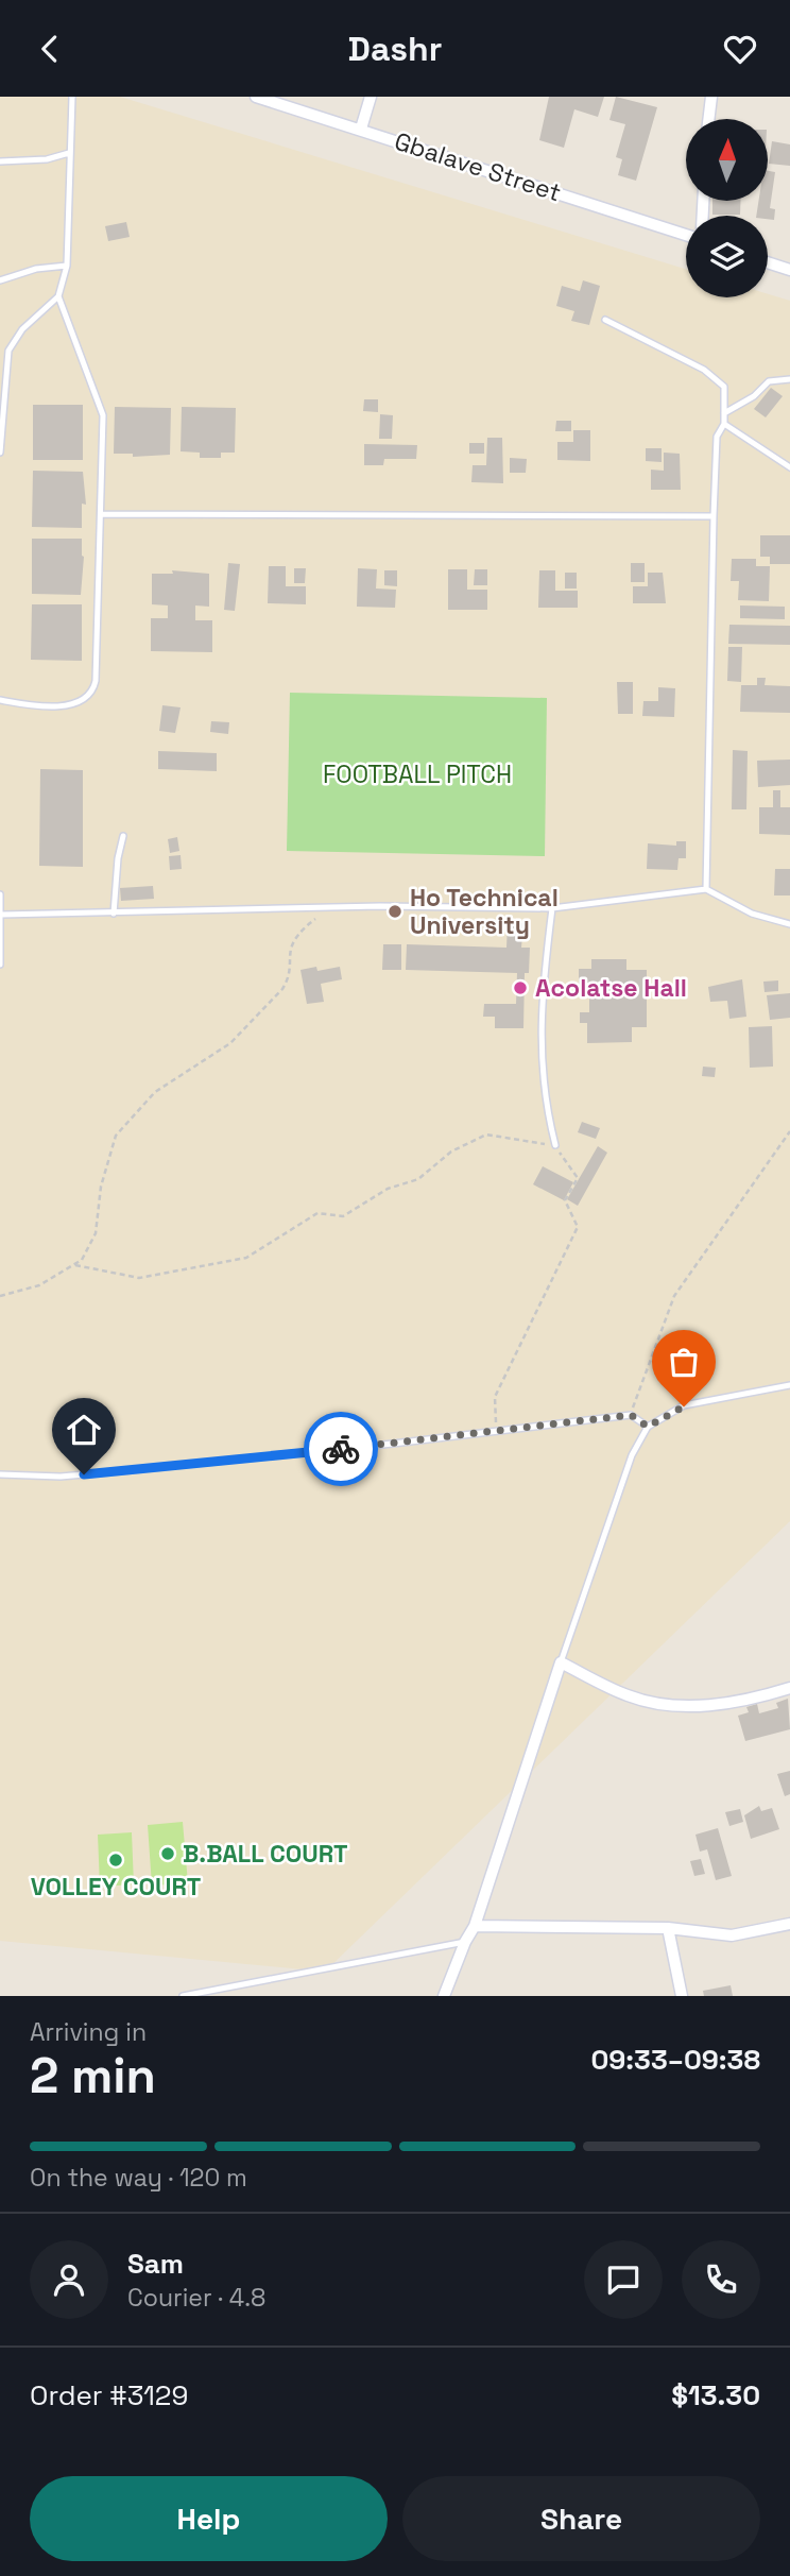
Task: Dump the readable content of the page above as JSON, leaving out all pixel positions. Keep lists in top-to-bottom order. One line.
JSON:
{"streets":{"street":["Gbalave Street"]},"parks":["FOOTBALL PITCH"],"places":["Ho Technical University","Acolatse Hall","B.BALL COURT","VOLLEY COURT"],"north":"top","page":{"header":"Dashr","heading":["2 min","Arriving in","09:33–09:38"],"panel":["Sam","Courier · 4.8","Order #3129","$13.30"],"bar":"On the way · 120 m","buttons":["Help","Share"]}}
